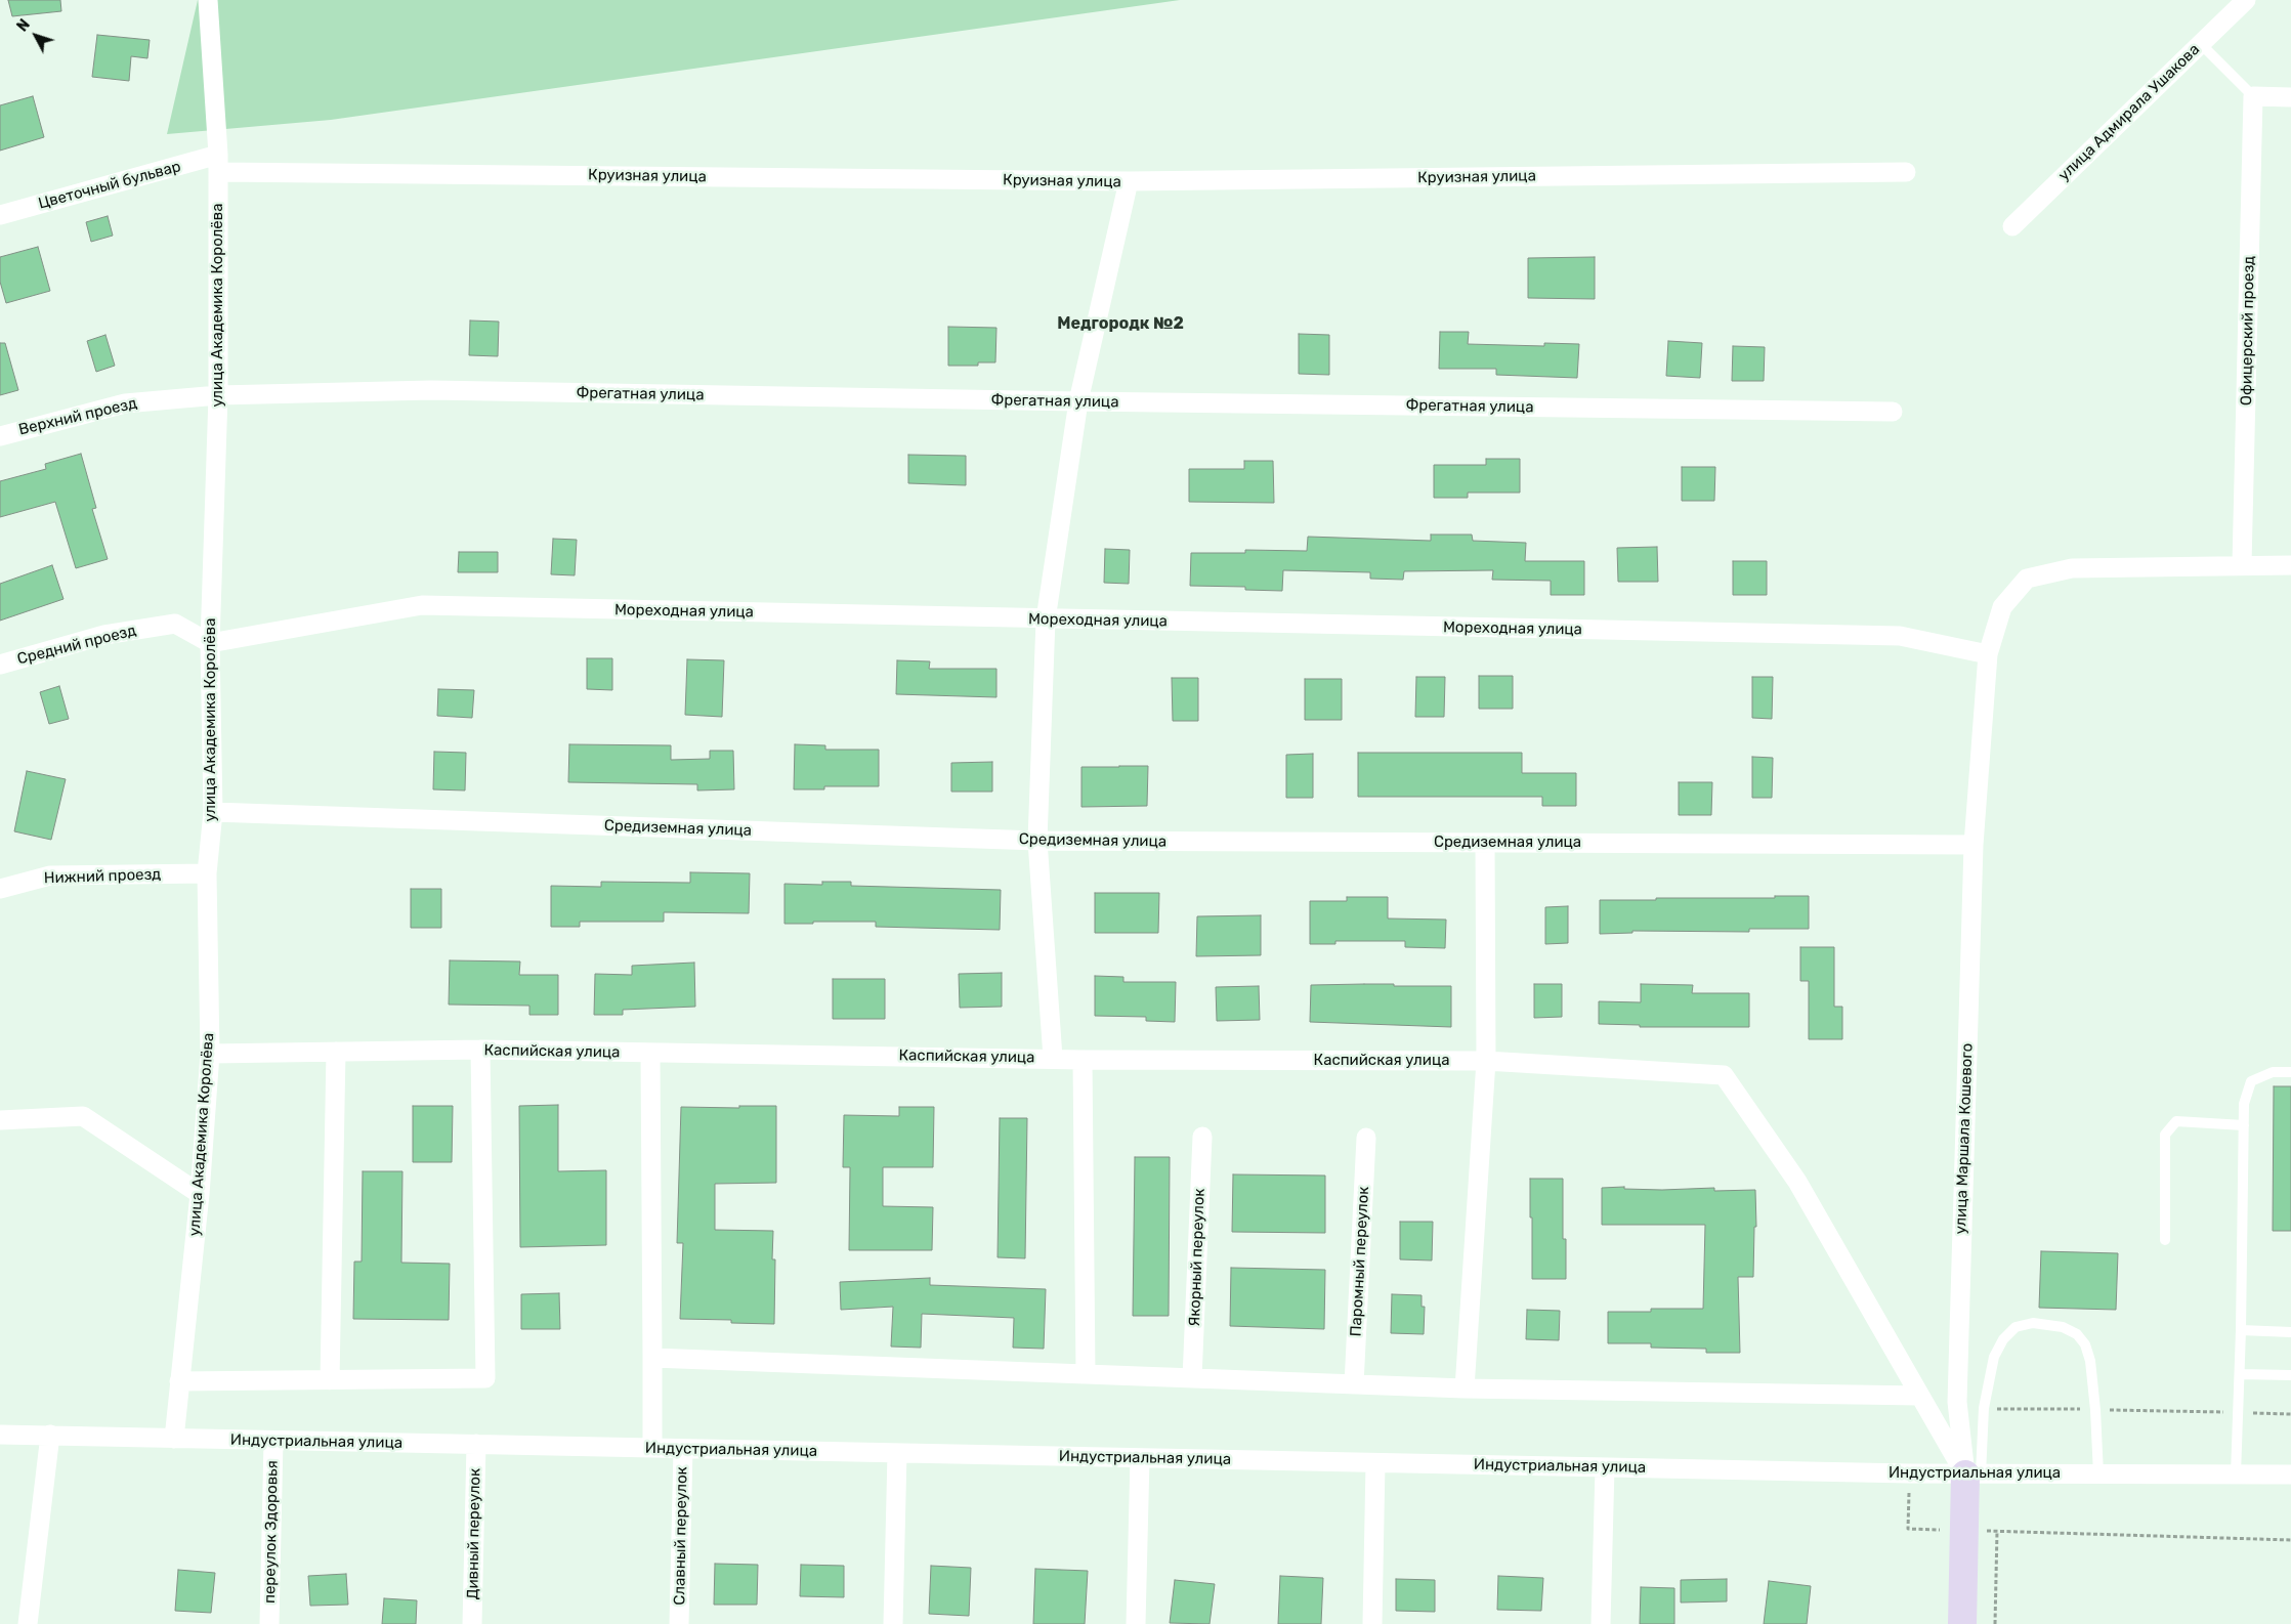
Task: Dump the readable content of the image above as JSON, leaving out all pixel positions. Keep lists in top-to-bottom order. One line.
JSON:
{"streets":{"street":["улица Адмирала Ушакова","Круизная улица","Цветочный бульвар","улица Академика Королёва","Офицерский проезд","Фрегатная улица","Верхний проезд","Мореходная улица","Средний проезд","Средиземная улица","Нижний проезд","Каспийская улица","улица Маршала Кошевого","Якорный переулок","Паромный переулок","Индустриальная улица","переулок Здоровья","Дивный переулок","Славный переулок"]},"crossings":[["Круизная улица","Цветочный бульвар"],["Круизная улица","улица Академика Королёва"],["Цветочный бульвар","улица Академика Королёва"],["улица Академика Королёва","Фрегатная улица"],["улица Академика Королёва","Верхний проезд"],["улица Академика Королёва","Мореходная улица"],["улица Академика Королёва","Средний проезд"],["улица Академика Королёва","Средиземная улица"],["улица Академика Королёва","Нижний проезд"],["улица Академика Королёва","Каспийская улица"],["улица Академика Королёва","Индустриальная улица"],["Офицерский проезд","улица Маршала Кошевого"],["Фрегатная улица","Верхний проезд"],["Мореходная улица","Средний проезд"],["Мореходная улица","улица Маршала Кошевого"],["Средиземная улица","улица Маршала Кошевого"],["улица Маршала Кошевого","Индустриальная улица"],["Индустриальная улица","переулок Здоровья"],["Индустриальная улица","Дивный переулок"],["Индустриальная улица","Славный переулок"]],"districts":["Медгородк №2"],"north":"top left"}
